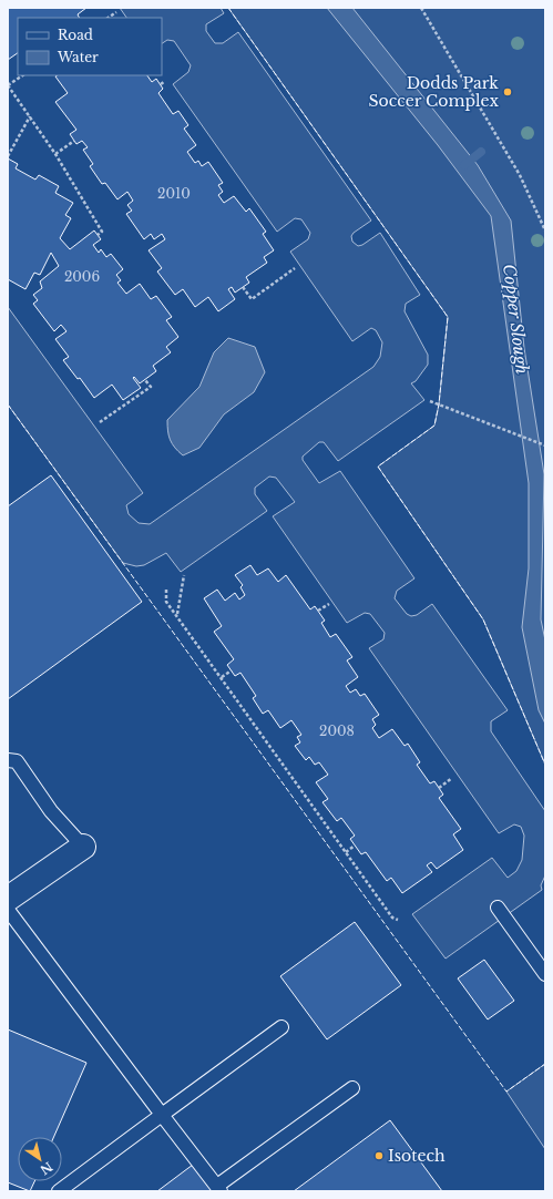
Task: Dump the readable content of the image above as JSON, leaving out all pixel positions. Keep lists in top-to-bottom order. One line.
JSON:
{"water":["Copper Slough"],"places":["Dodds Park Soccer Complex","Isotech"],"house_numbers":["2010","2006","2008"],"legend":["Road","Water"],"north":"bottom right"}
